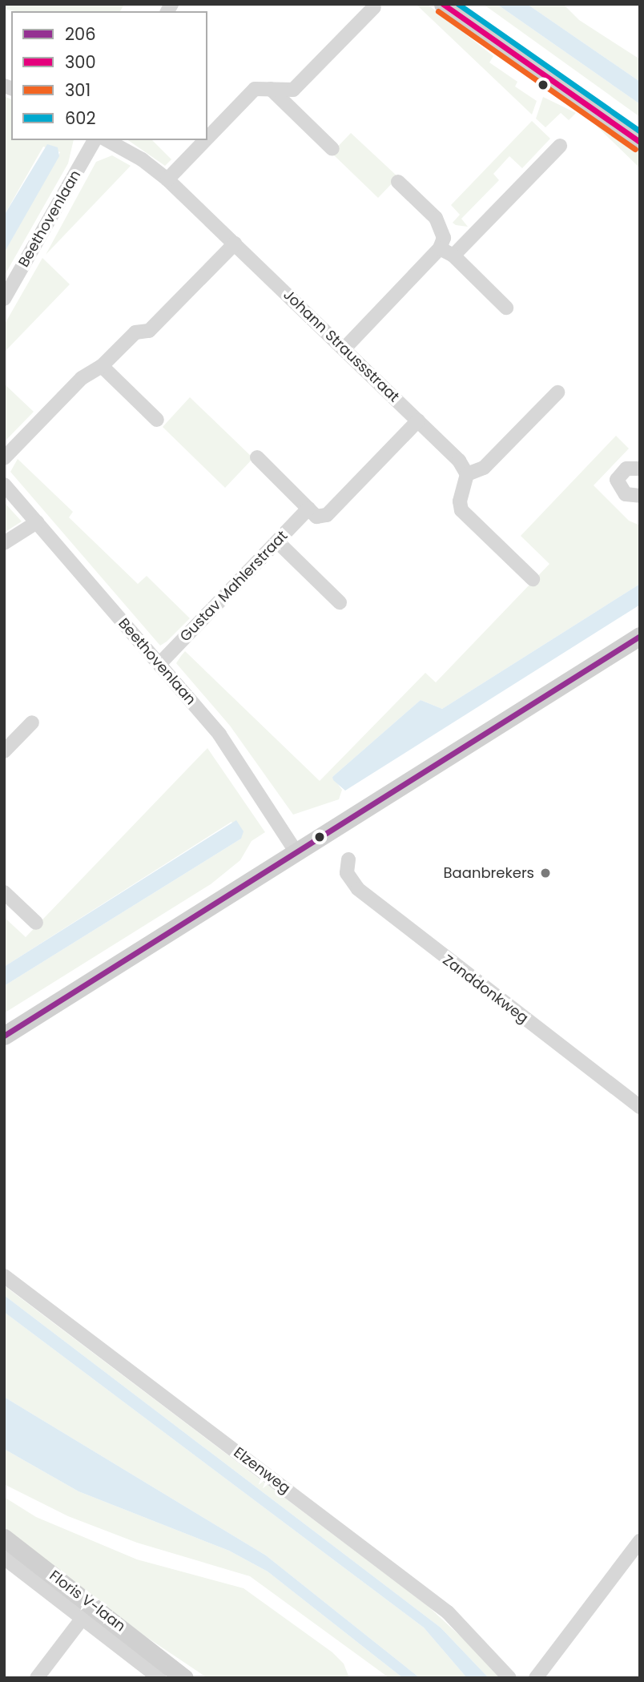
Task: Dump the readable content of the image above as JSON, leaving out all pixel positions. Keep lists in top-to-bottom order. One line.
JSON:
{"streets":{"main road":["Floris V-laan"],"street":["Beethovenlaan","Johann Straussstraat","Gustav Mahlerstraat","Zanddonkweg","Elzenweg"]},"crossings":[["Beethovenlaan","Gustav Mahlerstraat"],["Johann Straussstraat","Gustav Mahlerstraat"]],"places":["Baanbrekers"],"lines":["transit line 300","transit line 602","transit line 301","transit line 206"],"legend":["206","300","301","602"]}
